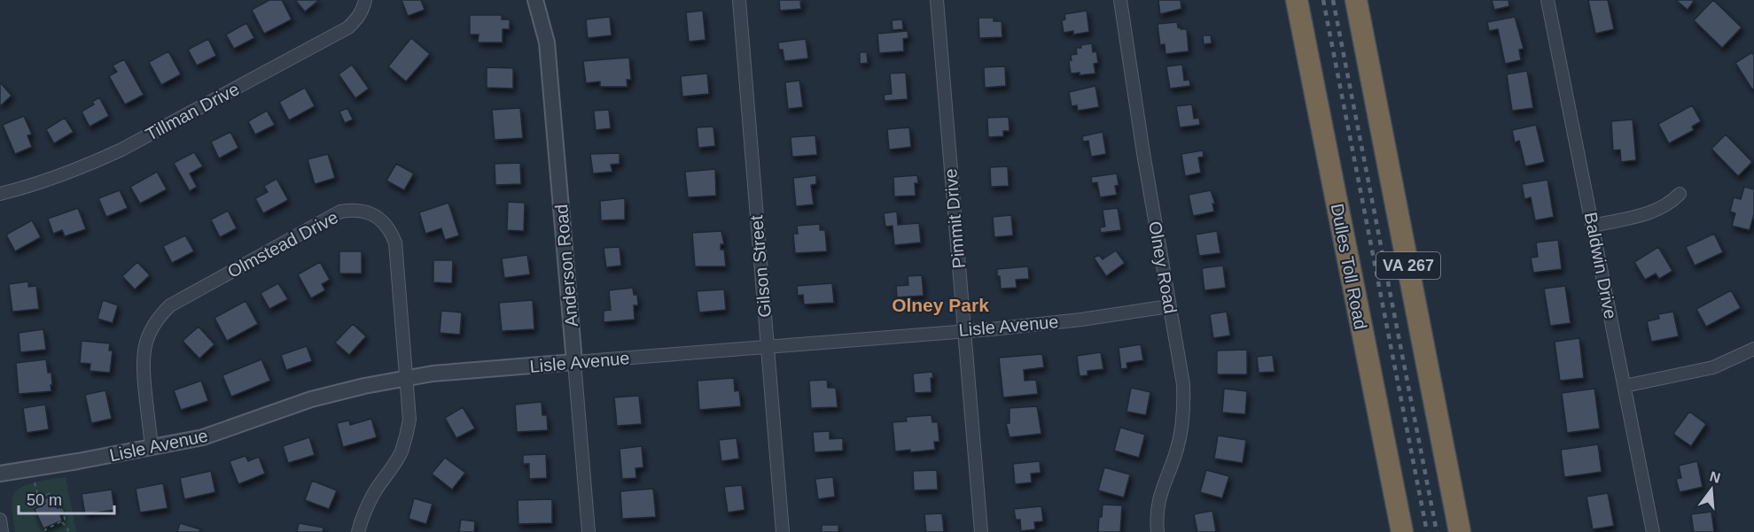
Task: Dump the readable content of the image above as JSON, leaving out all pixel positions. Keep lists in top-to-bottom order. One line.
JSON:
{"streets":{"highway":["VA 267","Dulles Toll Road"],"street":["Tillman Drive","Pimmit Drive","Olmstead Drive","Anderson Road","Baldwin Drive","Gilson Street","Olney Road","Lisle Avenue"]},"crossings":[["Pimmit Drive","Lisle Avenue"],["Olmstead Drive","Lisle Avenue"],["Anderson Road","Lisle Avenue"],["Gilson Street","Lisle Avenue"],["Olney Road","Lisle Avenue"]],"districts":["Olney Park"],"scale_bar":"50 m","north":"top"}
